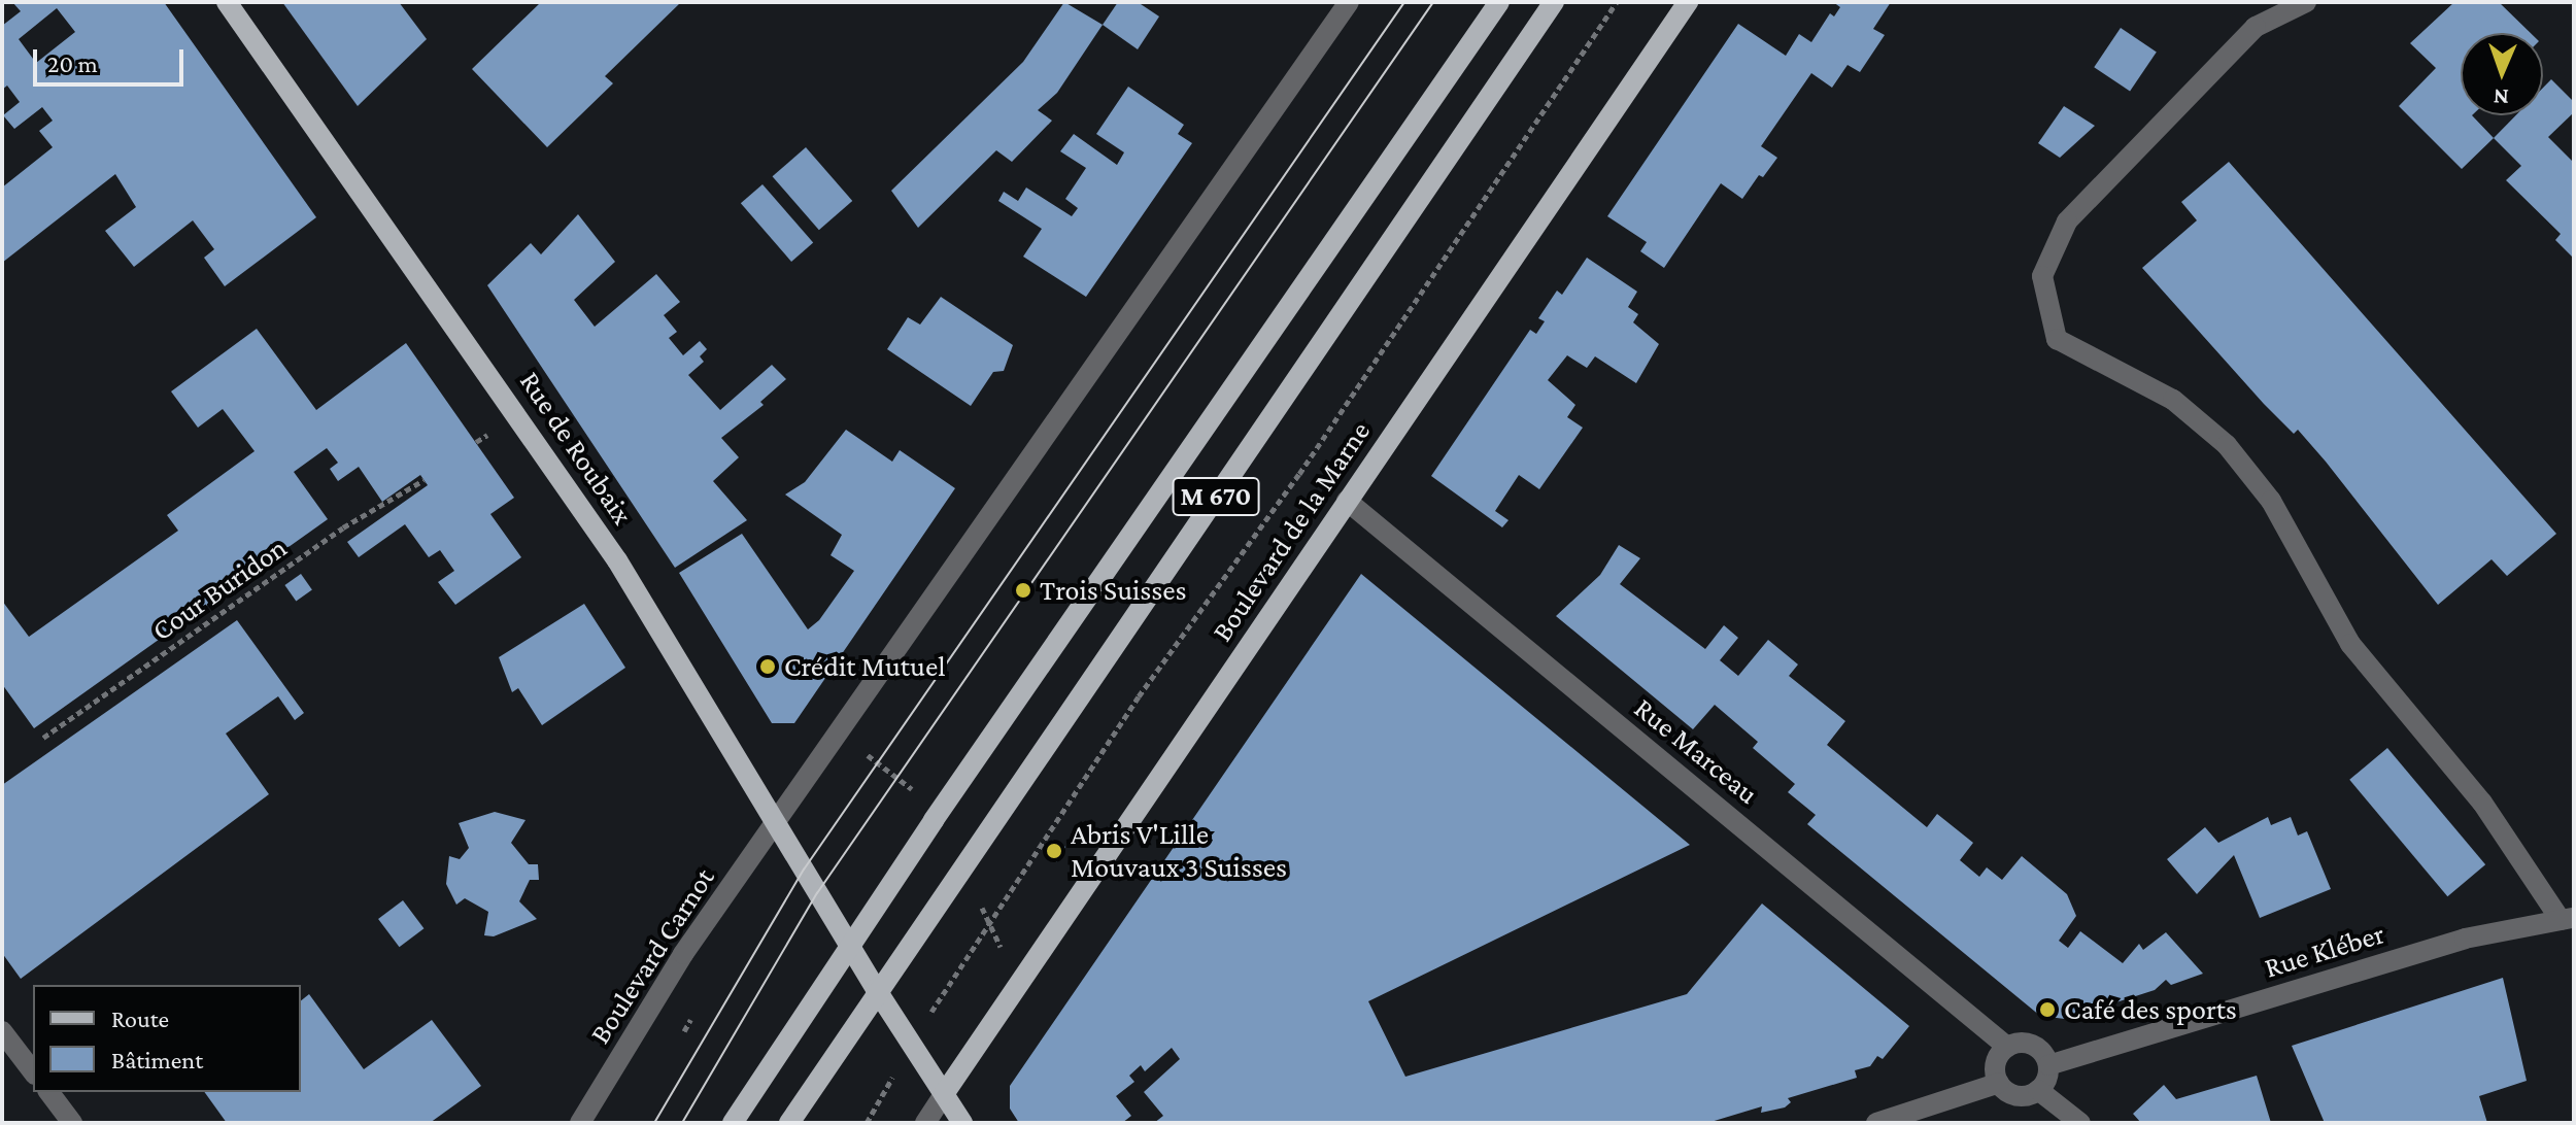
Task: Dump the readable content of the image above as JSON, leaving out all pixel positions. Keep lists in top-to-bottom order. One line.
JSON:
{"streets":{"main road":["Rue de Roubaix","M 670","Boulevard de la Marne"],"street":["Rue Marceau","Rue Kléber","Boulevard Carnot"],"path":["Cour Buridon"]},"crossings":[["Rue de Roubaix","M 670"],["Rue de Roubaix","Boulevard de la Marne"],["Rue de Roubaix","Boulevard Carnot"],["Boulevard de la Marne","Rue Marceau"],["Rue Marceau","Rue Kléber"]],"places":["Trois Suisses","Crédit Mutuel","Abris V'Lille Mouvaux 3 Suisses","Café des sports"],"legend":["Route","Bâtiment"],"scale_bar":"20 m","north":"bottom"}
